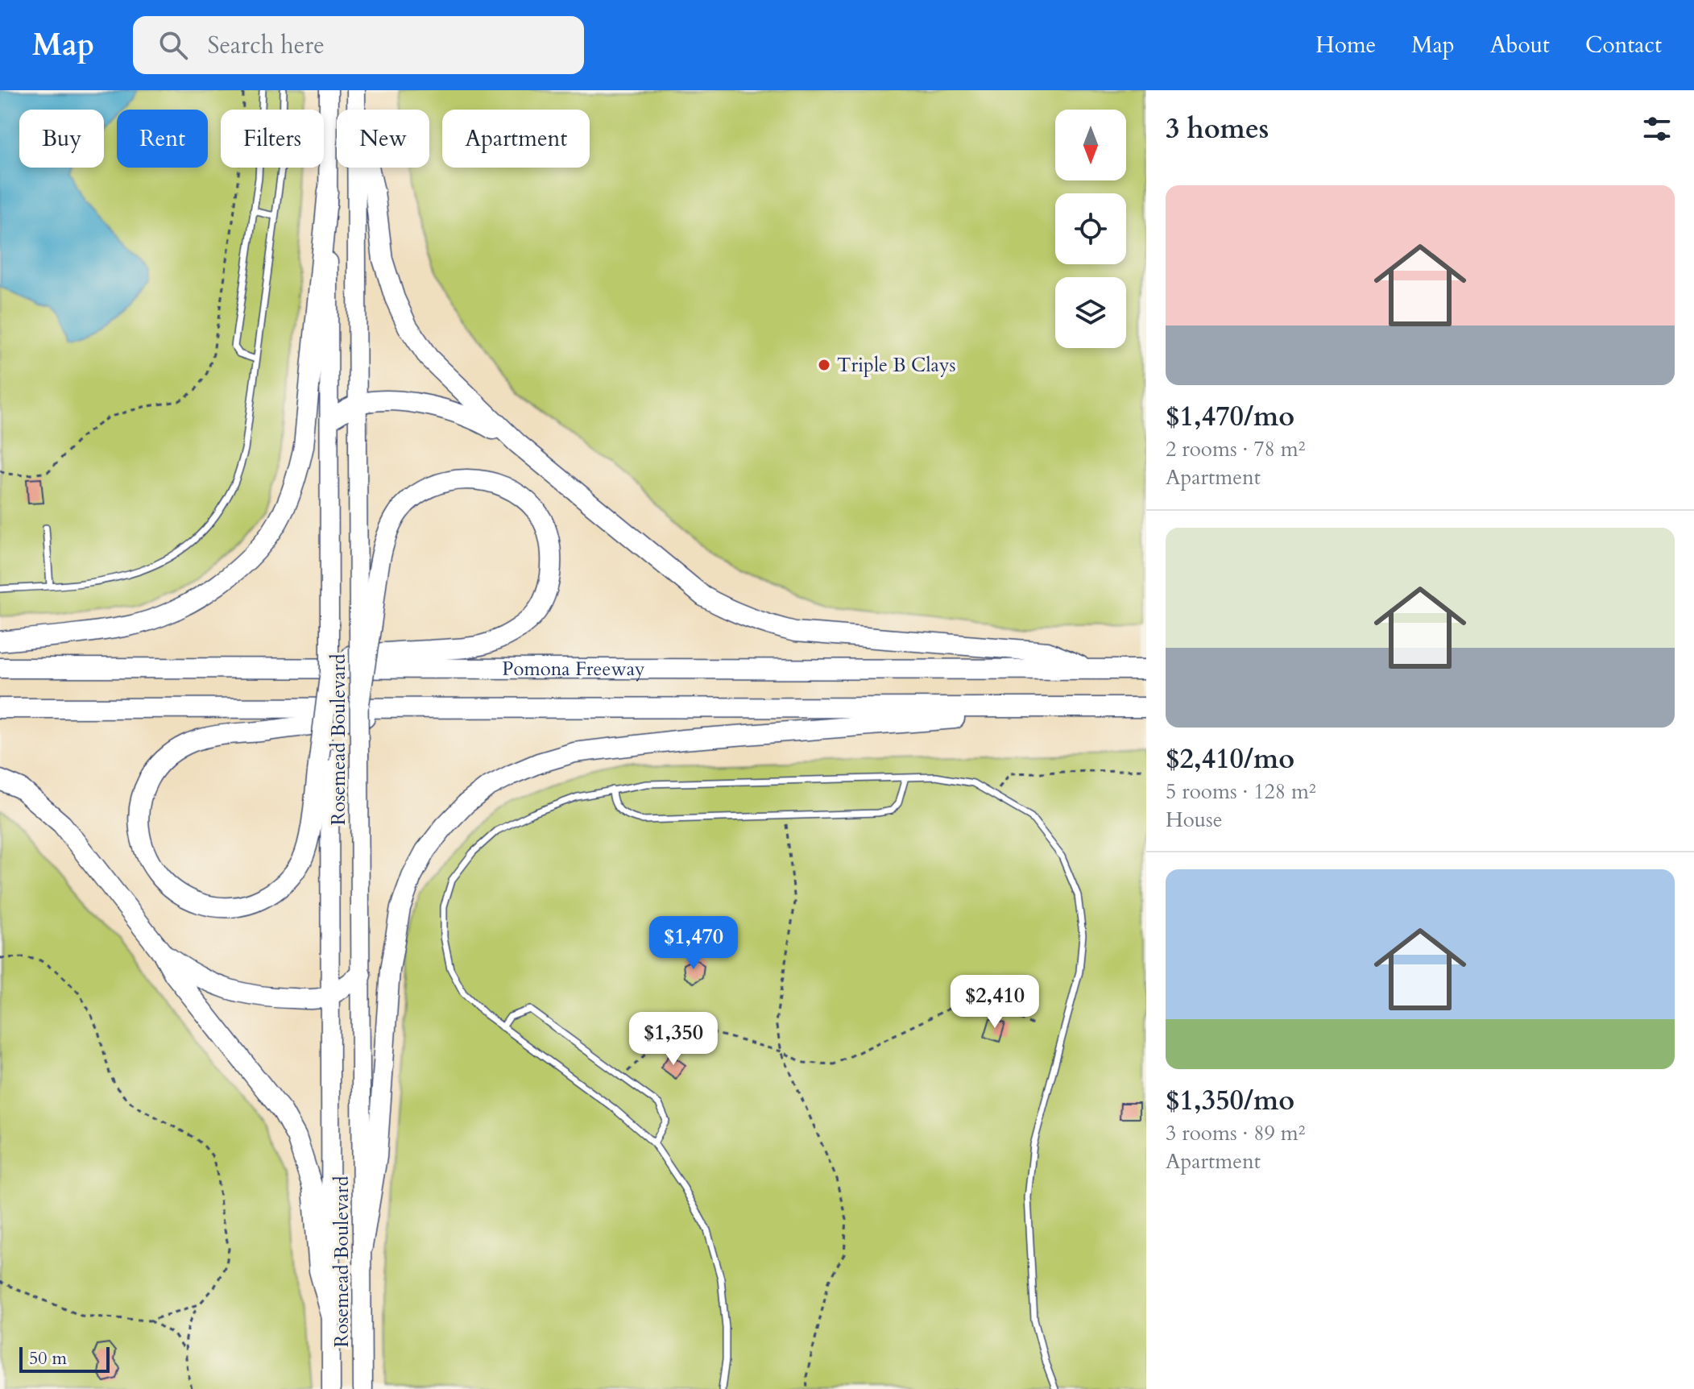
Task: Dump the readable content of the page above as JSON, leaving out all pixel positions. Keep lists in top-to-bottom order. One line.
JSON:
{"streets":{"highway":["Pomona Freeway"],"main road":["Rosemead Boulevard"]},"places":["Triple B Clays"],"scale_bar":"50 m","north":"bottom","page":{"header":"Map","search":"Search here","nav":["Home","Map","About","Contact"],"heading":"3 homes","chip":["Buy","Rent","Filters","New","Apartment"],"list":[{"name":"$1,470/mo","note":"2 rooms · 78 m² · Apartment"},{"name":"$2,410/mo","note":"5 rooms · 128 m² · House"},{"name":"$1,350/mo","note":"3 rooms · 89 m² · Apartment"}],"price":["$1,470","$2,410","$1,350"],"scale":"50 m"}}
